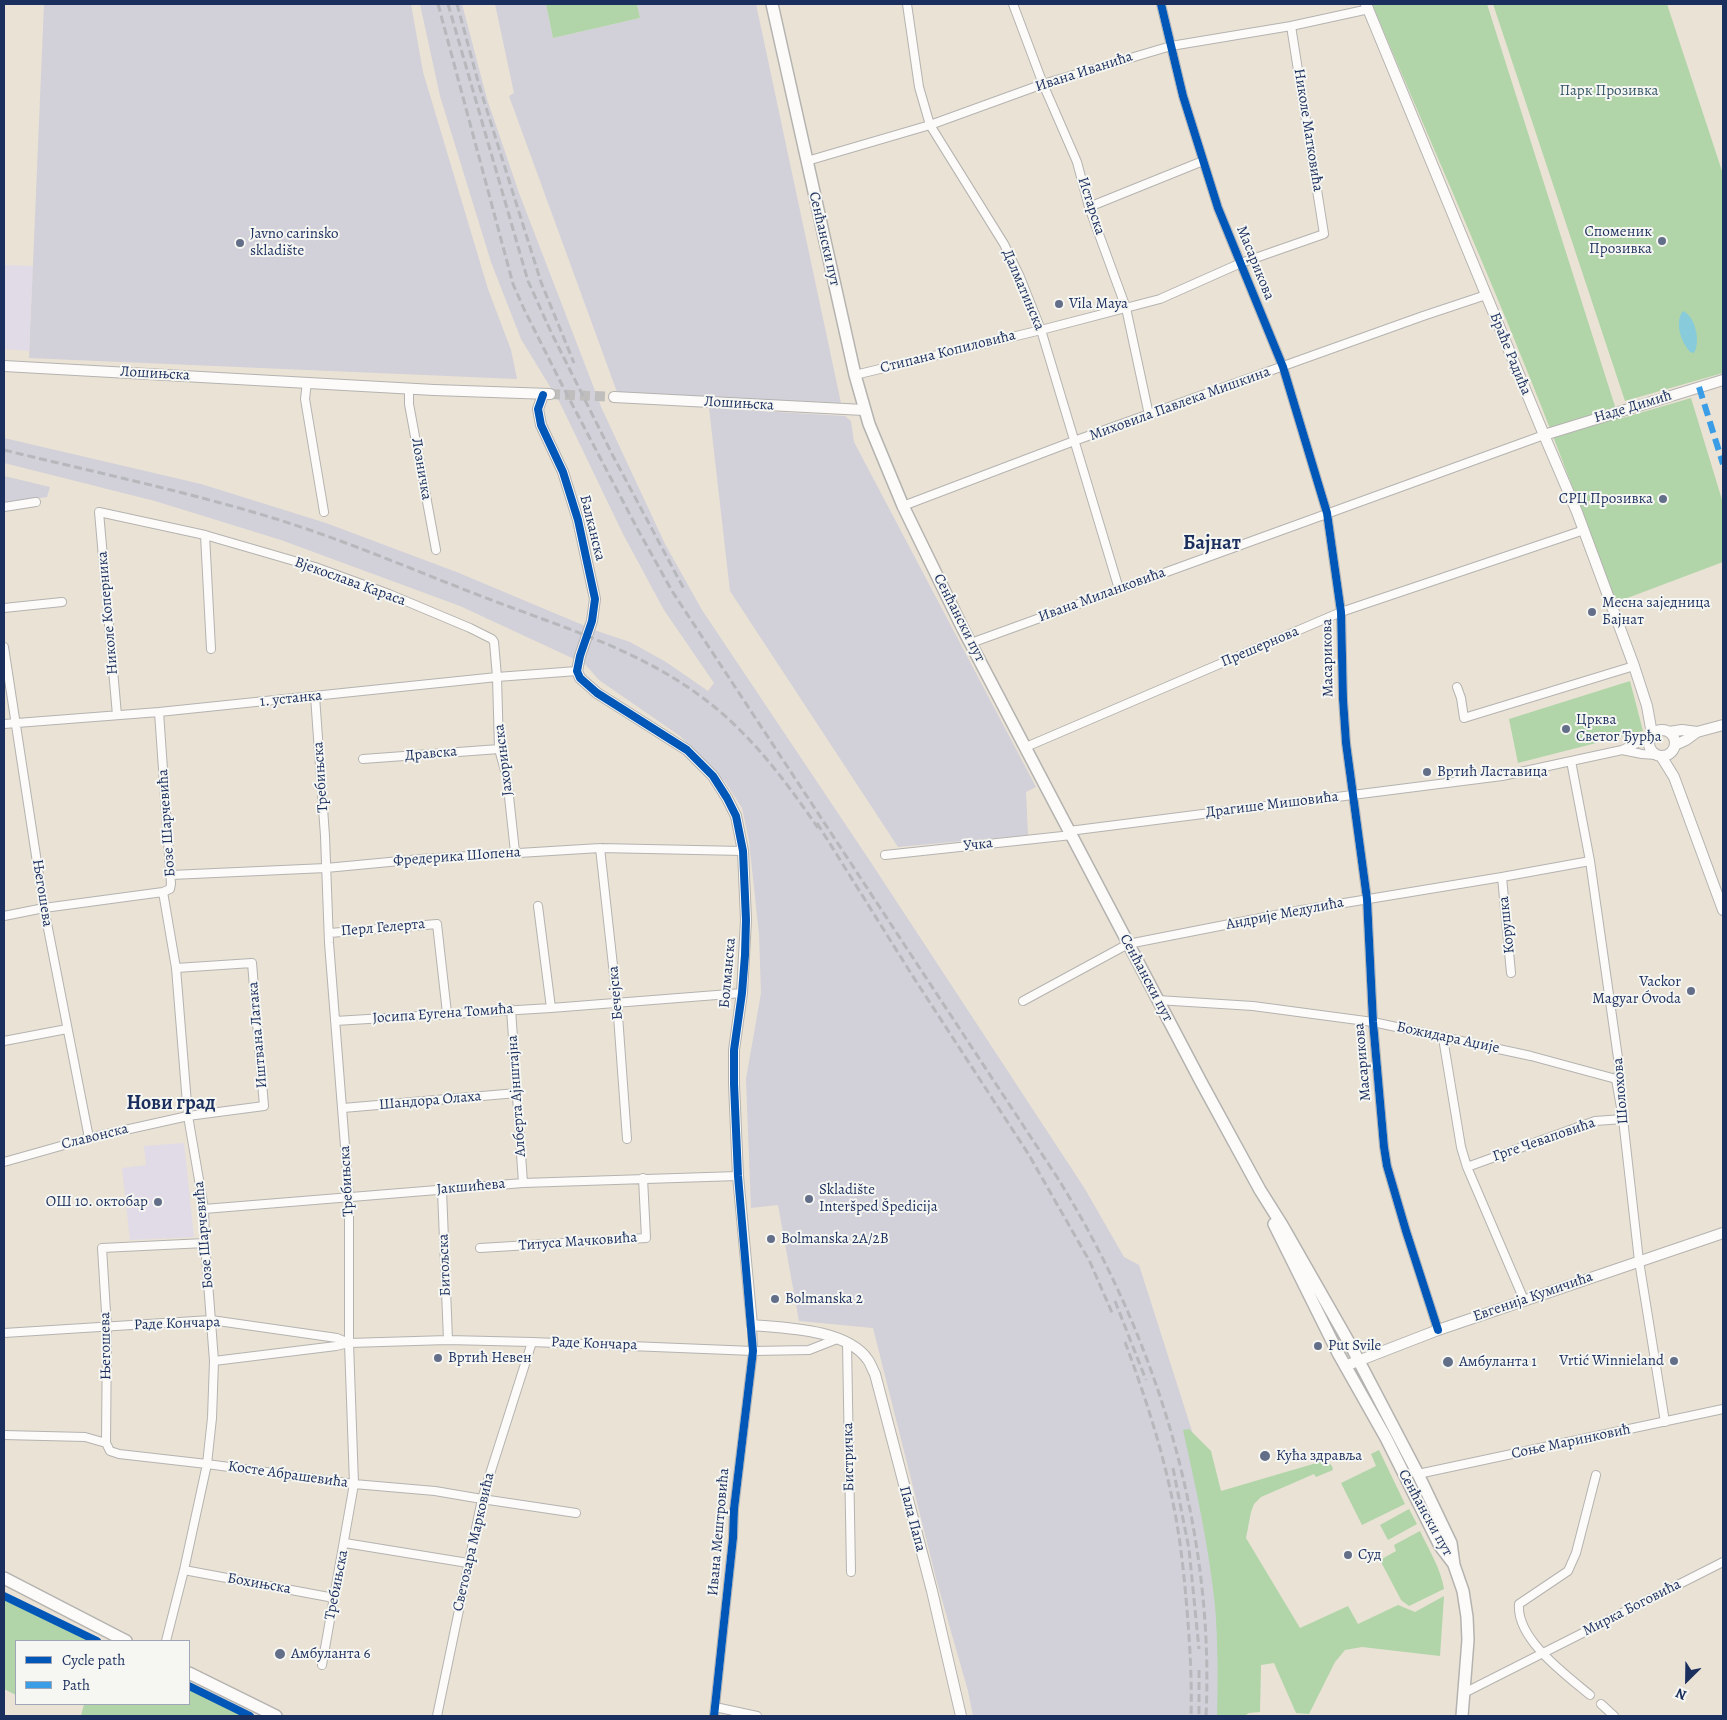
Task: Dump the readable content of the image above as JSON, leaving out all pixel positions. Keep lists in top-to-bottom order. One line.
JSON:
{"streets":{"main road":["Сенћански пут"],"street":["Ивана Иванића","Николе Матковића","Истарска","Масарикова","Далматинска","Стипана Копиловића","Браће Радића","Лошињска","Миховила Павлека Мишкина","Наде Димић","Лозничка","Балканска","Вјекослава Караса","Ивана Миланковића","Николе Коперника","Прешернова","1. устанка","Дравска","Јахоринска","Требињска","Драгише Мишовића","Бозе Шарчевића","Учка","Фредерика Шопена","Његошева","Андрије Медулића","Корушка","Перл Гелерта","Болманска","Бечејска","Јосипа Еугена Томића","Иштвана Латака","Божидара Аџије","Шолохова","Алберта Ајнштајна","Шандора Олаха","Славонска","Грге Чеваповића","Јакшићева","Титуса Мачковића","Битољска","Евгенија Кумичића","Раде Кончара","Соње Маринковић","Бистричка","Косте Абрашевића","Пала Папа","Ивана Мештровића","Светозара Марковића","Бохињска","Мирка Боговића"]},"crossings":[["Ивана Иванића","Николе Матковића"],["Ивана Иванића","Истарска"],["Ивана Иванића","Сенћански пут"],["Ивана Иванића","Масарикова"],["Ивана Иванића","Далматинска"],["Ивана Иванића","Браће Радића"],["Николе Матковића","Стипана Копиловића"],["Истарска","Стипана Копиловића"],["Истарска","Миховила Павлека Мишкина"],["Сенћански пут","Стипана Копиловића"],["Сенћански пут","Лошињска"],["Сенћански пут","Миховила Павлека Мишкина"],["Сенћански пут","Ивана Миланковића"],["Сенћански пут","Прешернова"],["Сенћански пут","Драгише Мишовића"],["Сенћански пут","Учка"],["Сенћански пут","Андрије Медулића"],["Сенћански пут","Божидара Аџије"],["Сенћански пут","Евгенија Кумичића"],["Сенћански пут","Соње Маринковић"],["Масарикова","Стипана Копиловића"],["Масарикова","Миховила Павлека Мишкина"],["Масарикова","Ивана Миланковића"],["Масарикова","Прешернова"],["Масарикова","Драгише Мишовића"],["Масарикова","Андрије Медулића"],["Масарикова","Божидара Аџије"],["Масарикова","Евгенија Кумичића"],["Далматинска","Стипана Копиловића"],["Далматинска","Миховила Павлека Мишкина"],["Далматинска","Ивана Миланковића"],["Браће Радића","Миховила Павлека Мишкина"],["Браће Радића","Наде Димић"],["Браће Радића","Ивана Миланковића"],["Браће Радића","Прешернова"],["Браће Радића","Драгише Мишовића"],["Лошињска","Лозничка"],["Лошињска","Балканска"],["Наде Димић","Ивана Миланковића"],["Балканска","1. устанка"],["Балканска","Болманска"],["Вјекослава Караса","Николе Коперника"],["Вјекослава Караса","Јахоринска"],["Николе Коперника","1. устанка"],["1. устанка","Јахоринска"],["1. устанка","Требињска"],["1. устанка","Бозе Шарчевића"],["1. устанка","Његошева"],["1. устанка","Болманска"],["Дравска","Јахоринска"],["Јахоринска","Фредерика Шопена"],["Требињска","Фредерика Шопена"],["Требињска","Перл Гелерта"],["Требињска","Јосипа Еугена Томића"],["Требињска","Шандора Олаха"],["Требињска","Јакшићева"],["Требињска","Раде Кончара"],["Требињска","Косте Абрашевића"],["Требињска","Бохињска"],["Драгише Мишовића","Учка"],["Драгише Мишовића","Шолохова"],["Бозе Шарчевића","Фредерика Шопена"],["Бозе Шарчевића","Његошева"],["Бозе Шарчевића","Иштвана Латака"],["Бозе Шарчевића","Славонска"],["Бозе Шарчевића","Јакшићева"],["Бозе Шарчевића","Раде Кончара"],["Бозе Шарчевића","Косте Абрашевића"],["Бозе Шарчевића","Бохињска"],["Фредерика Шопена","Болманска"],["Фредерика Шопена","Бечејска"],["Његошева","Славонска"],["Његошева","Раде Кончара"],["Његошева","Косте Абрашевића"],["Андрије Медулића","Корушка"],["Андрије Медулића","Шолохова"],["Перл Гелерта","Јосипа Еугена Томића"],["Болманска","Јосипа Еугена Томића"],["Болманска","Јакшићева"],["Болманска","Раде Кончара"],["Болманска","Пала Папа"],["Болманска","Ивана Мештровића"],["Бечејска","Јосипа Еугена Томића"],["Јосипа Еугена Томића","Алберта Ајнштајна"],["Иштвана Латака","Славонска"],["Божидара Аџије","Шолохова"],["Шолохова","Грге Чеваповића"],["Шолохова","Евгенија Кумичића"],["Шолохова","Соње Маринковић"],["Алберта Ајнштајна","Шандора Олаха"],["Алберта Ајнштајна","Јакшићева"],["Јакшићева","Титуса Мачковића"],["Јакшићева","Битољска"],["Битољска","Раде Кончара"],["Раде Кончара","Бистричка"],["Раде Кончара","Пала Папа"],["Раде Кончара","Ивана Мештровића"],["Раде Кончара","Светозара Марковића"],["Бистричка","Пала Папа"],["Косте Абрашевића","Светозара Марковића"]],"districts":["Бајнат","Нови град"],"parks":["Парк Прозивка"],"places":["Споменик Прозивка","Javno carinsko skladište","Vila Maya","СРЦ Прозивка","Месна заједница Бајнат","Црква Светог Ђурђа","Вртић Ластавица","Vackor Magyar Óvoda","Skladište Interšped Špedicija","ОШ 10. октобар","Bolmanska 2A/2B","Bolmanska 2","Put Svile","Вртић Невен","Vrtić Winnieland","Амбуланта 1","Кућа здравља","Суд","Амбуланта 6"],"legend":["Cycle path","Path"],"north":"bottom left"}
